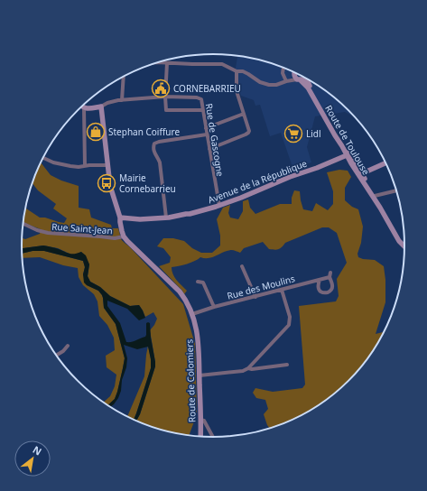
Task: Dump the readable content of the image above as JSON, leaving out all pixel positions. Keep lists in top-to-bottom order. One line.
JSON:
{"streets":{"street":["Rue de Gascogne","Route de Toulouse","Avenue de la République","Rue Saint-Jean","Rue des Moulins","Route de Colomiers"]},"crossings":[["Rue de Gascogne","Avenue de la République"],["Route de Toulouse","Avenue de la République"],["Rue Saint-Jean","Route de Colomiers"],["Rue des Moulins","Route de Colomiers"]],"places":{"public building":["CORNEBARRIEU"],"shop":["Stephan Coiffure"],"supermarket":["Lidl"],"bus stop":["Mairie Cornebarrieu"]},"north":"top right"}
